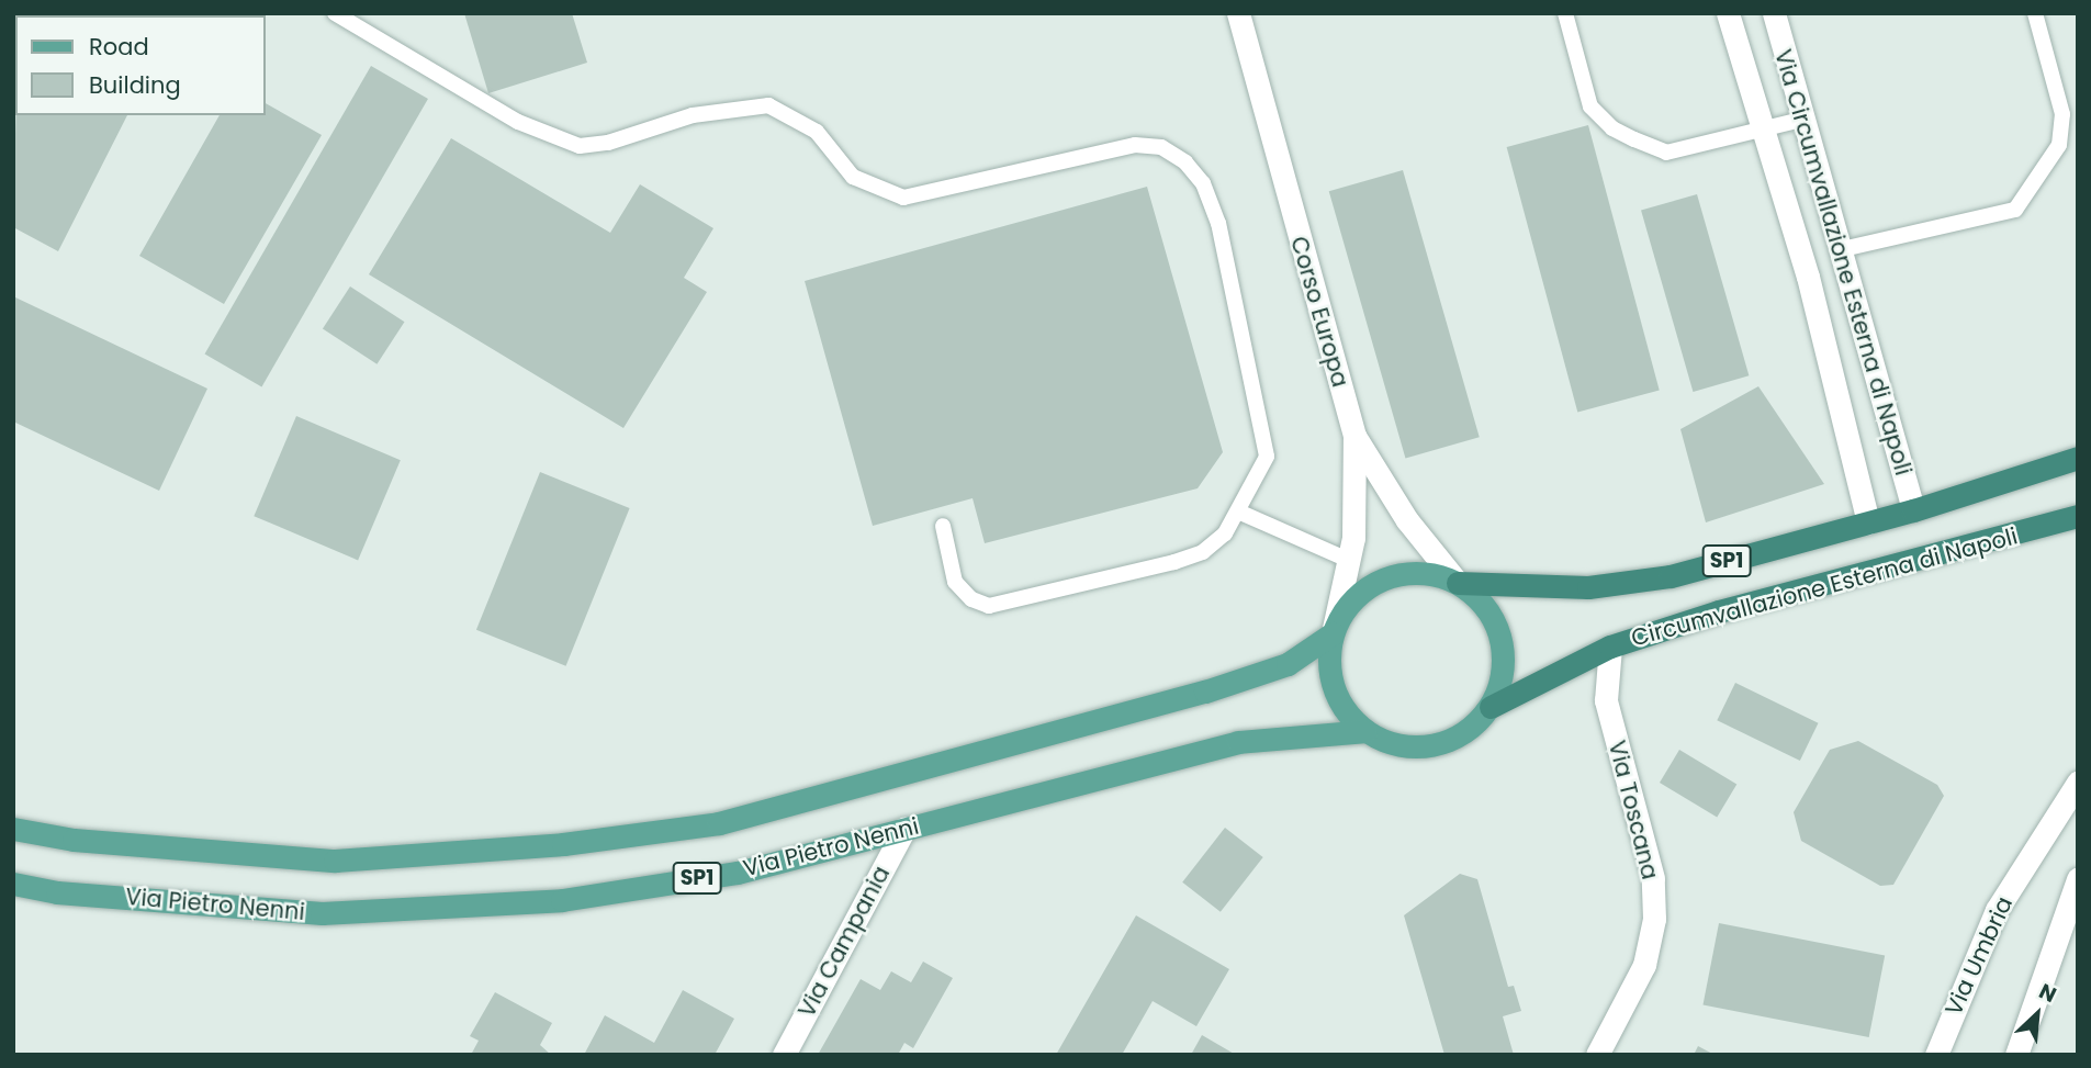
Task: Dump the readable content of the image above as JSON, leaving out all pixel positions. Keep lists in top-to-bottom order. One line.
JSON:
{"streets":{"highway":["SP1","Circumvallazione Esterna di Napoli"],"main road":["Via Pietro Nenni"],"street":["Via Circumvallazione Esterna di Napoli","Corso Europa","Via Toscana","Via Campania","Via Umbria"]},"crossings":[["Via Circumvallazione Esterna di Napoli","SP1"],["Corso Europa","SP1"],["Corso Europa","Circumvallazione Esterna di Napoli"],["Corso Europa","Via Pietro Nenni"],["SP1","Circumvallazione Esterna di Napoli"],["SP1","Via Pietro Nenni"],["Circumvallazione Esterna di Napoli","Via Toscana"],["Circumvallazione Esterna di Napoli","Via Pietro Nenni"],["Via Pietro Nenni","Via Campania"]],"legend":["Road","Building"],"north":"top right"}
